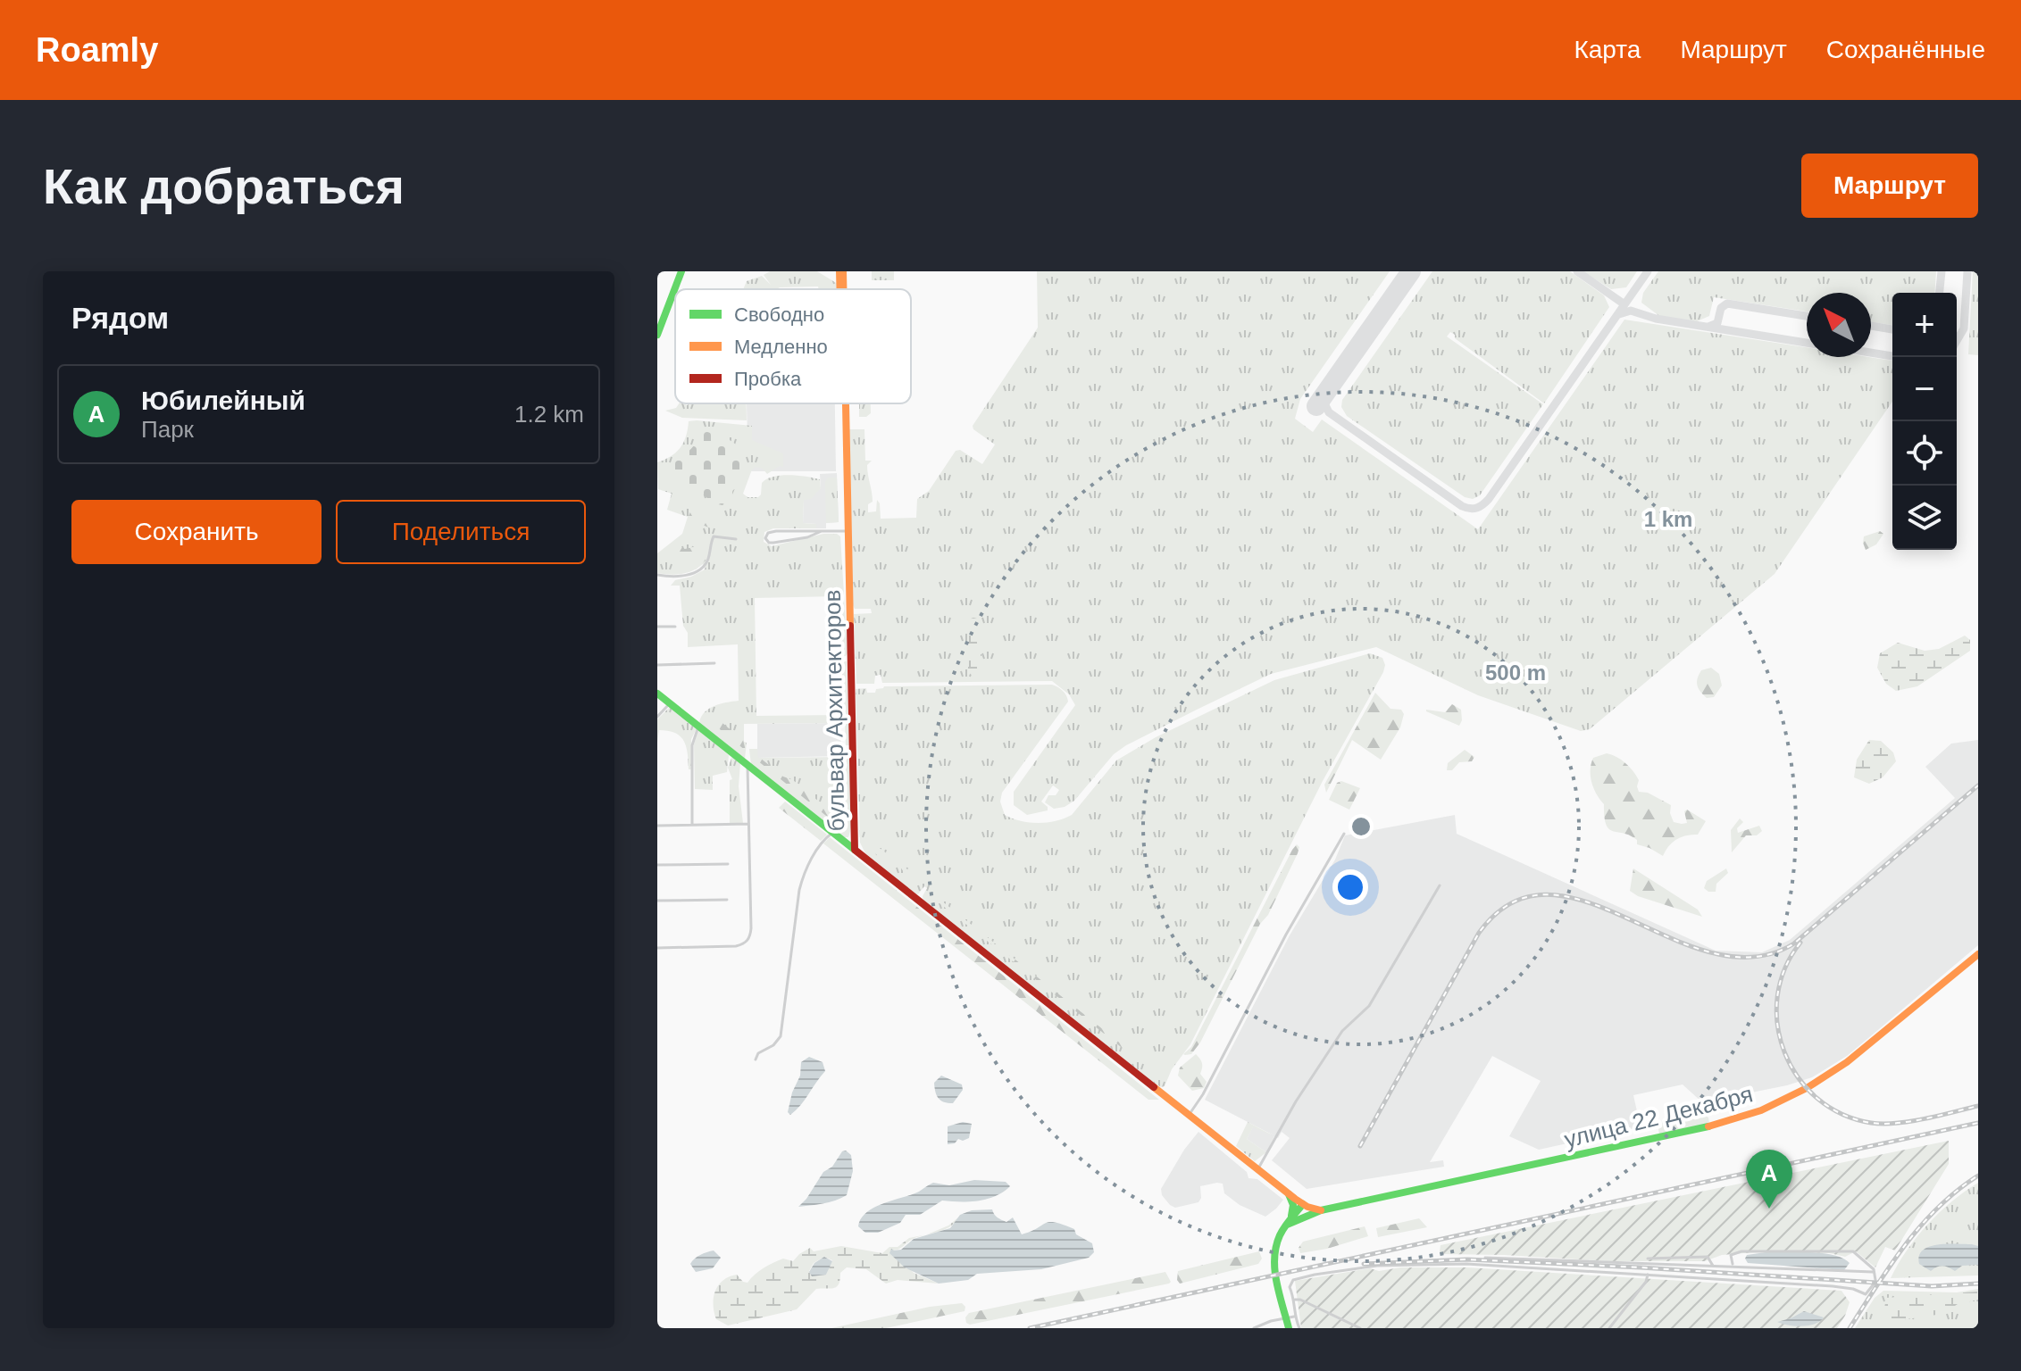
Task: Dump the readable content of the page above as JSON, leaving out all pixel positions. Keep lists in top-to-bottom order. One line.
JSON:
{"streets":{"main road":["бульвар Архитекторов","улица 22 Декабря"]},"legend":["Свободно","Медленно","Пробка"],"north":"top left","page":{"header":"Roamly","nav":["Карта","Маршрут","Сохранённые"],"buttons":["Маршрут",["Сохранить","Поделиться"]],"title":"Как добраться","heading":"Рядом","map_buttons":["+","−"],"list":[{"mark":"A","name":"Юбилейный","note":"Парк","value":"1.2 km"}],"pins":"A"},"rings":["1 km","500 m"]}
